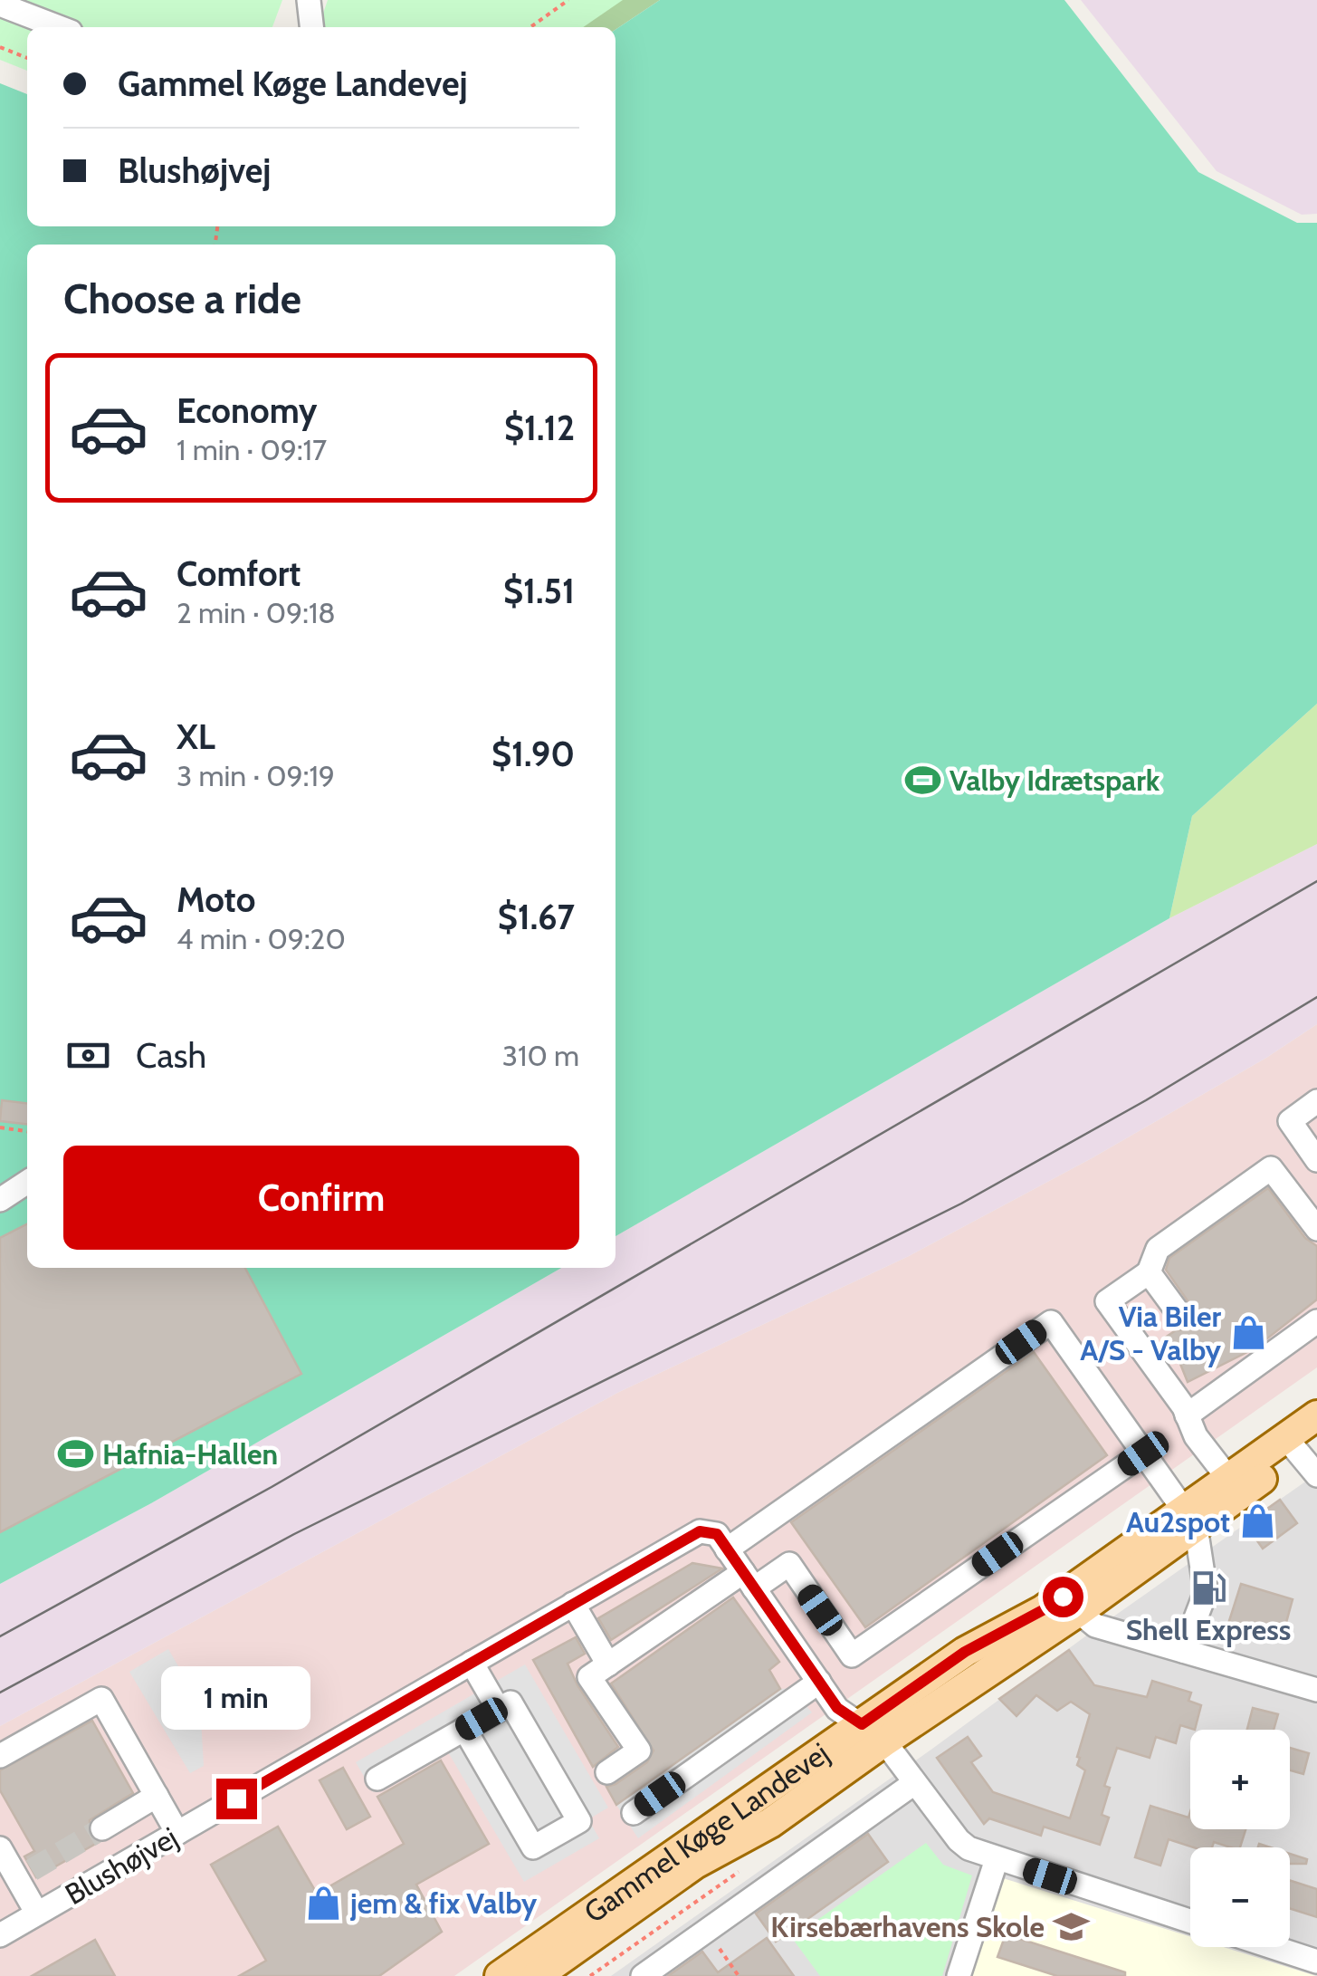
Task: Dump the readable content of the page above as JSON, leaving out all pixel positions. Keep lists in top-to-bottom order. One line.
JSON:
{"streets":{"main road":["Gammel Køge Landevej"],"street":["Blushøjvej"]},"places":{"sports":["Valby Idrætspark","Hafnia-Hallen"],"shop":["Via Biler A/S - Valby","Au2spot","jem & fix Valby"],"fuel station":["Shell Express"],"school or university":["Kirsebærhavens Skole"]},"page":{"banner":["Gammel Køge Landevej","Blushøjvej"],"heading":"Choose a ride","list":[{"name":"Economy","note":"1 min · 09:17","value":"$1.12"},{"name":"Comfort","note":"2 min · 09:18","value":"$1.51"},{"name":"XL","note":"3 min · 09:19","value":"$1.90"},{"name":"Moto","note":"4 min · 09:20","value":"$1.67"}],"pay":["Cash","310 m"],"buttons":"Confirm","bubble":"1 min","map_buttons":["+","−"]}}
